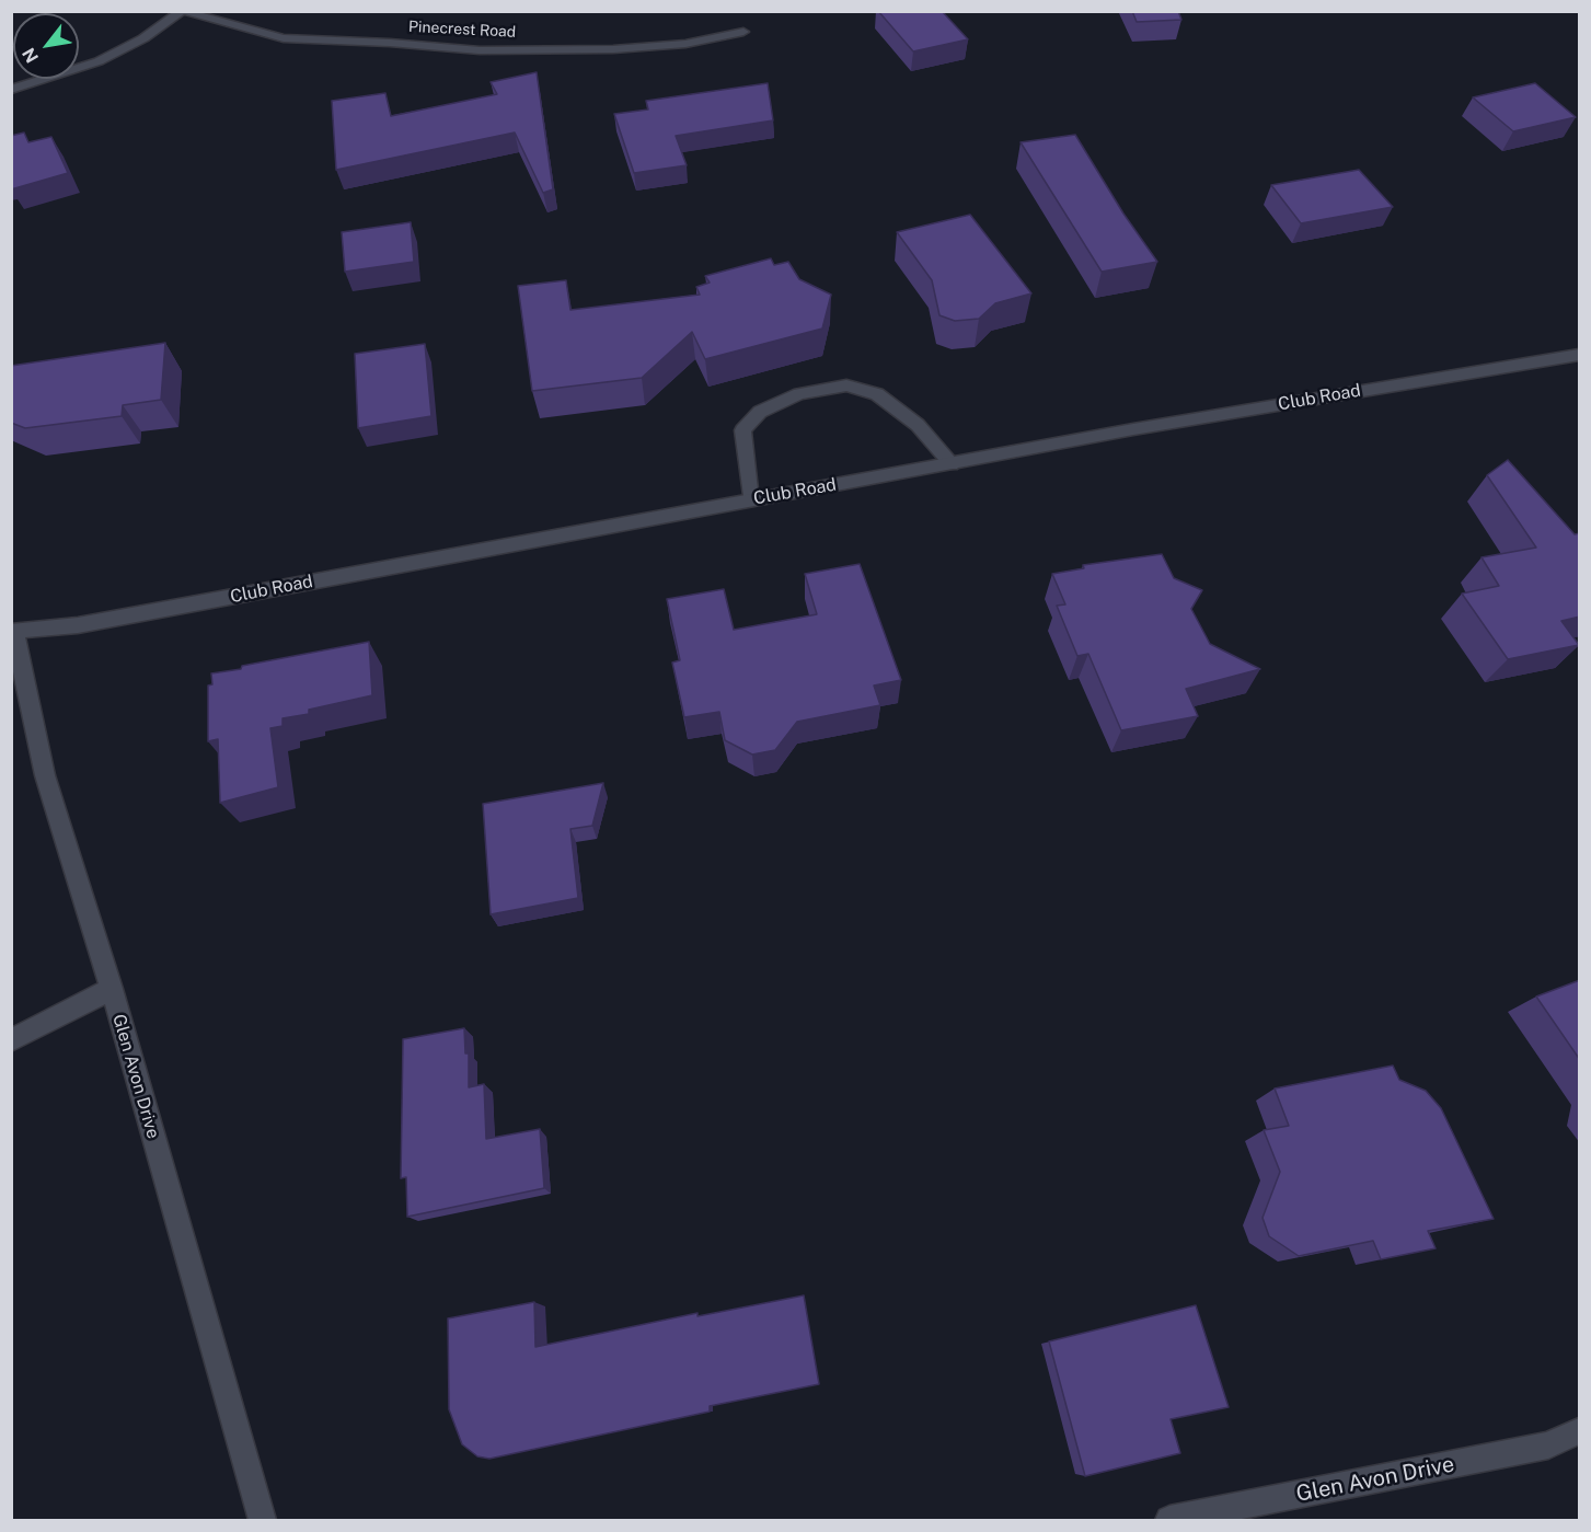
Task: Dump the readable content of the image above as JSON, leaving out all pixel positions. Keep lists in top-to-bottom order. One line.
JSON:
{"streets":{"street":["Pinecrest Road","Club Road","Glen Avon Drive"]},"crossings":[["Club Road","Glen Avon Drive"]],"north":"bottom left"}
